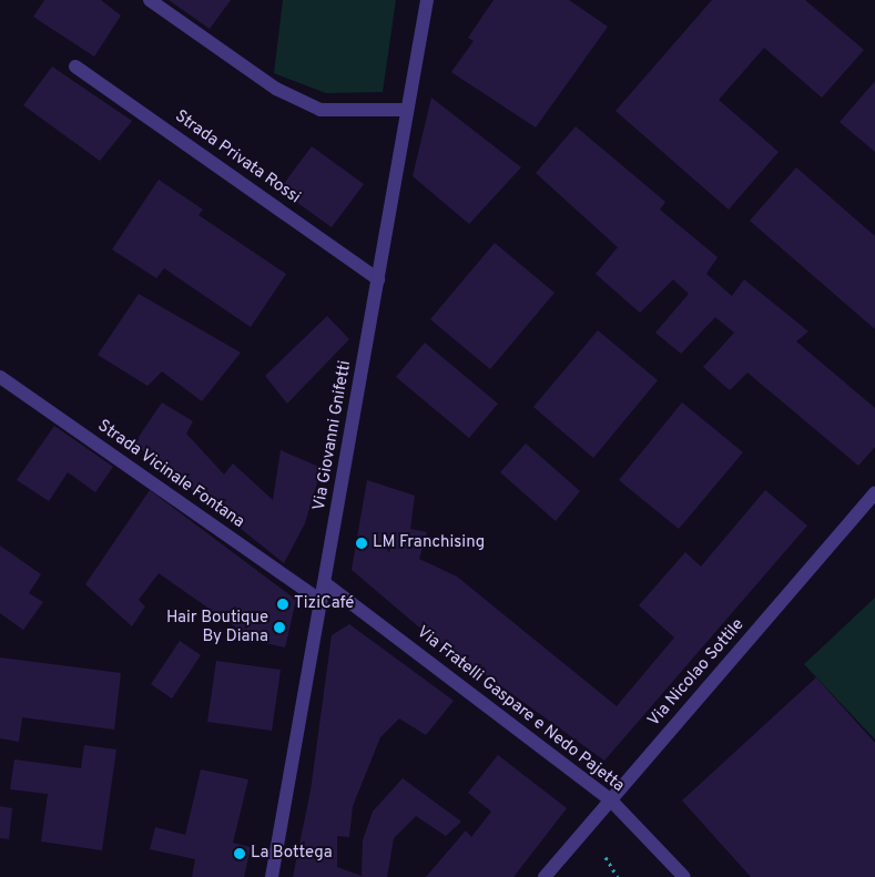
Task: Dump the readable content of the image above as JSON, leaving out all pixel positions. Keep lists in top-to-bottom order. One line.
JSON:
{"streets":{"street":["Strada Privata Rossi","Via Giovanni Gnifetti","Strada Vicinale Fontana","Via Nicolao Sottile","Via Fratelli Gaspare e Nedo Pajetta"]},"crossings":[["Strada Privata Rossi","Via Giovanni Gnifetti"],["Via Giovanni Gnifetti","Strada Vicinale Fontana"],["Via Giovanni Gnifetti","Via Fratelli Gaspare e Nedo Pajetta"],["Via Nicolao Sottile","Via Fratelli Gaspare e Nedo Pajetta"]],"places":["LM Franchising","TiziCafé","Hair Boutique By Diana","La Bottega"]}
